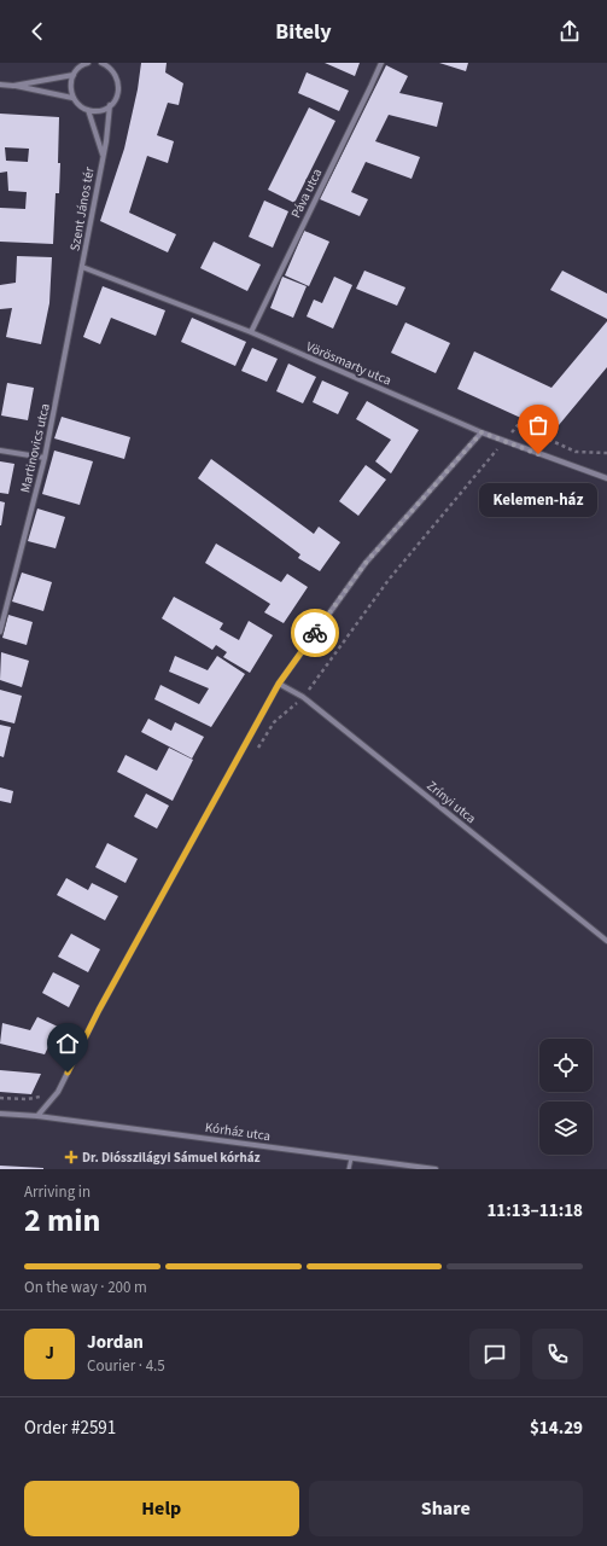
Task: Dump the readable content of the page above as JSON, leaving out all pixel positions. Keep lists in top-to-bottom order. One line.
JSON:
{"streets":{"street":["Páva utca","Szent János tér","Vörösmarty utca","Martinovics utca","Zrínyi utca","Kórház utca"]},"crossings":[["Páva utca","Vörösmarty utca"],["Szent János tér","Vörösmarty utca"],["Szent János tér","Martinovics utca"],["Vörösmarty utca","Martinovics utca"]],"places":{"other":["Kelemen-ház"],"health":["Dr. Diósszilágyi Sámuel kórház"]},"page":{"header":"Bitely","bubble":"Kelemen-ház","heading":["2 min","Arriving in","11:13–11:18"],"panel":["Jordan","Courier · 4.5","Order #2591","$14.29"],"bar":"On the way · 200 m","round":"J","buttons":["Help","Share"]}}
